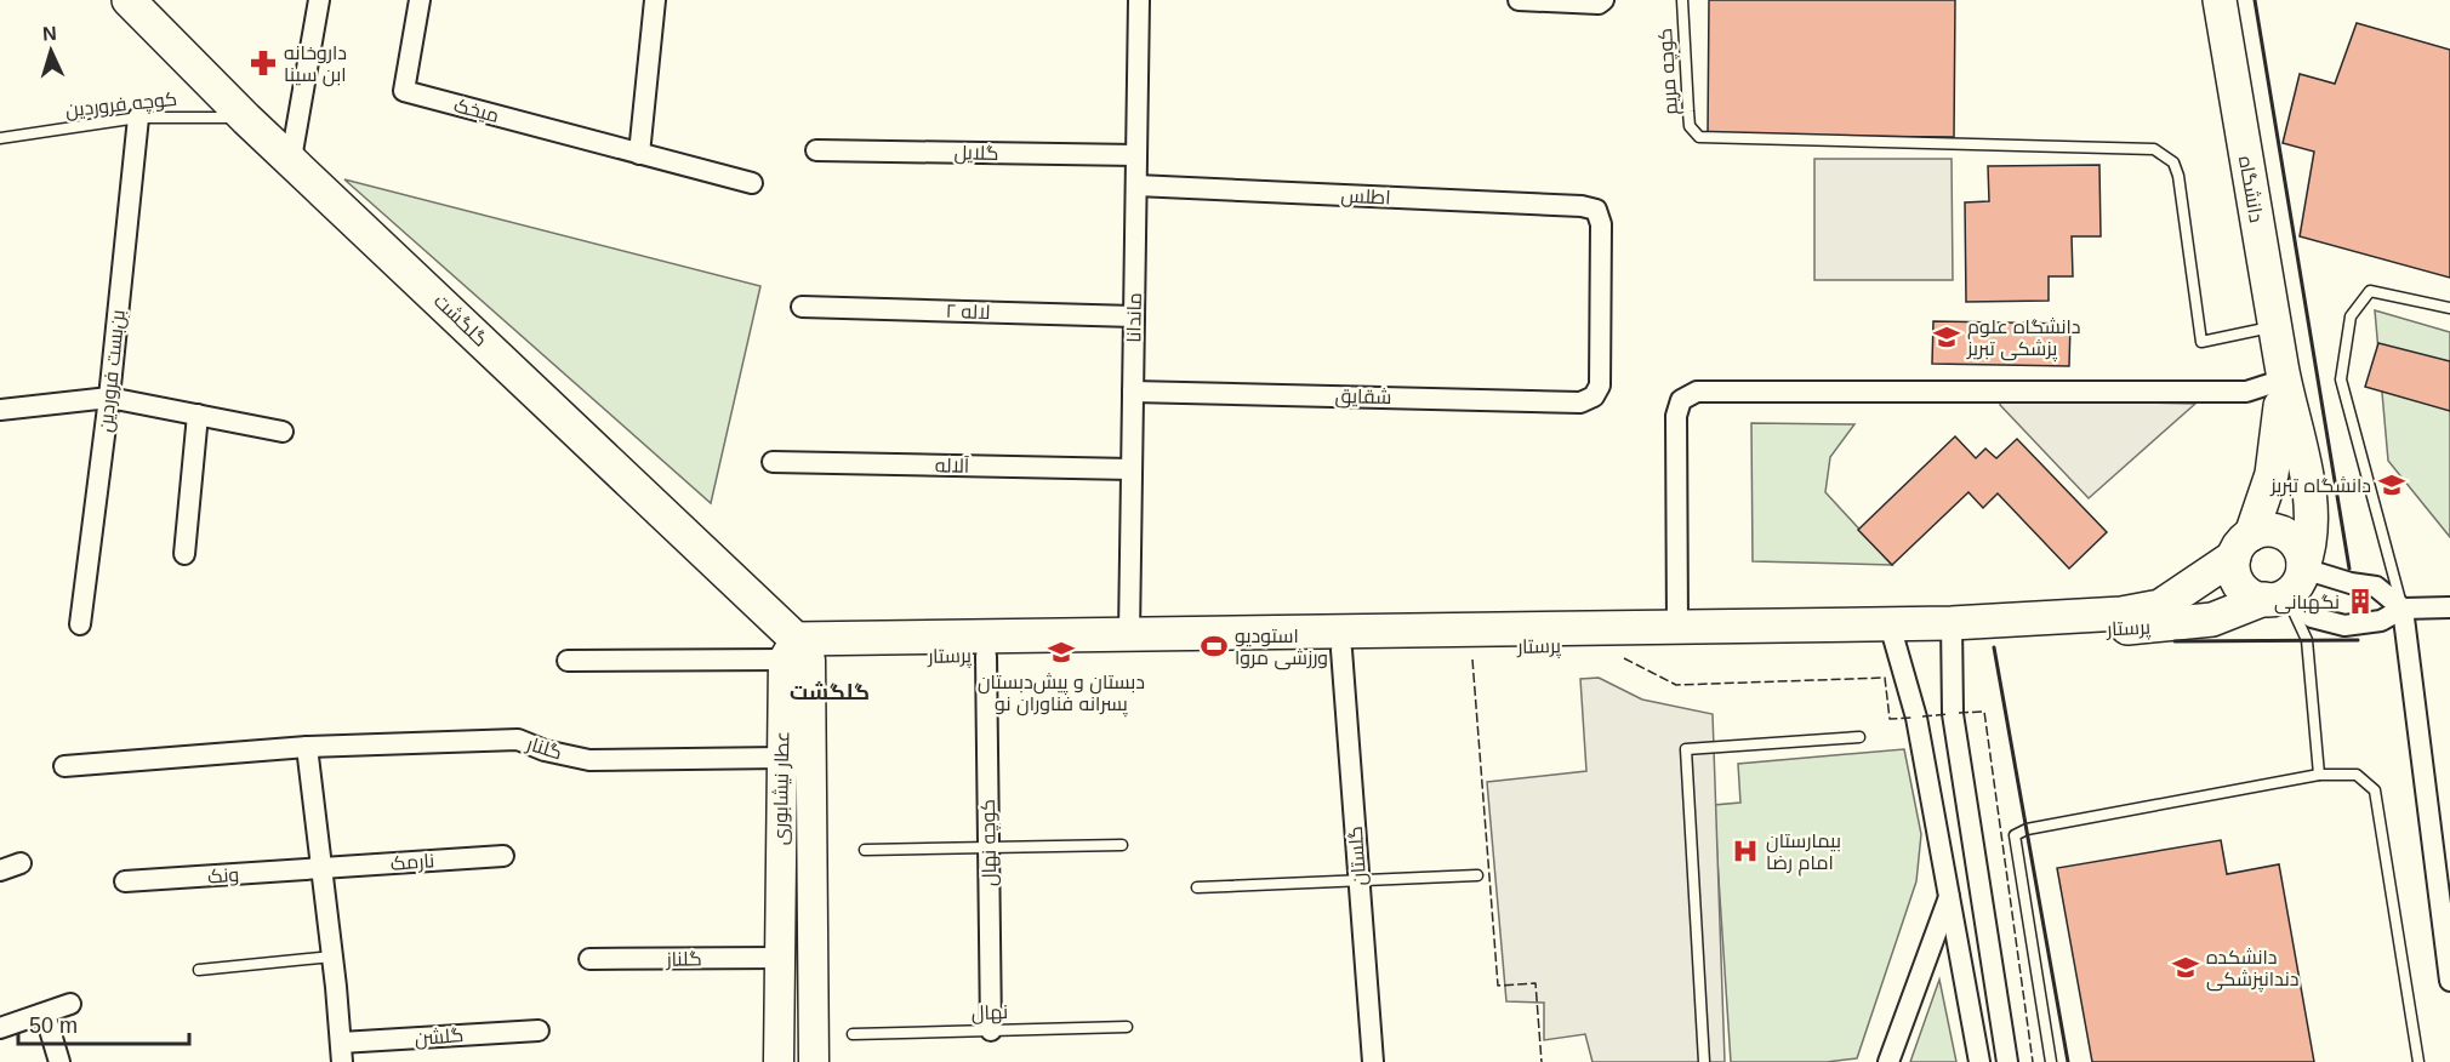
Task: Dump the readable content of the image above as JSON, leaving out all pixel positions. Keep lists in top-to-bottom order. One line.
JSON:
{"streets":{"main road":["دانشگاه","گلگشت","پرستار","عطار نیشابوری"],"street":["میخک","گلایل","اطلس","لاله ۲","ماندانا","بن‌بست فروردین","شقایق","آلاله","گلنار","کوچه نهال","گلستان","نارمک","ونک","گلناز","گلشن"],"lane":["کوچه مریم","کوچه فروردین","نهال"]},"crossings":[["کوچه مریم","دانشگاه"],["کوچه فروردین","گلگشت"],["کوچه فروردین","بن‌بست فروردین"],["گلایل","ماندانا"],["دانشگاه","پرستار"],["اطلس","ماندانا"],["اطلس","شقایق"],["لاله ۲","ماندانا"],["ماندانا","شقایق"],["ماندانا","آلاله"],["ماندانا","پرستار"],["گلگشت","پرستار"],["گلگشت","عطار نیشابوری"],["پرستار","عطار نیشابوری"],["پرستار","کوچه نهال"],["پرستار","گلستان"],["گلنار","عطار نیشابوری"],["عطار نیشابوری","گلناز"],["کوچه نهال","نهال"],["نارمک","ونک"]],"districts":["گلگشت"],"places":{"pharmacy":["داروخانه ابن سینا"],"school or university":["دانشگاه علوم پزشکی تبریز","دانشگاه تبریز","دبستان و پیش‌دبستان پسرانه فناوران نو","دانشکده دندانپزشکی"],"building":["نگهبانی"],"sports":["استودیو ورزشی مروا"],"hospital":["بیمارستان امام رضا"]},"scale_bar":"50 m","north":"top"}
